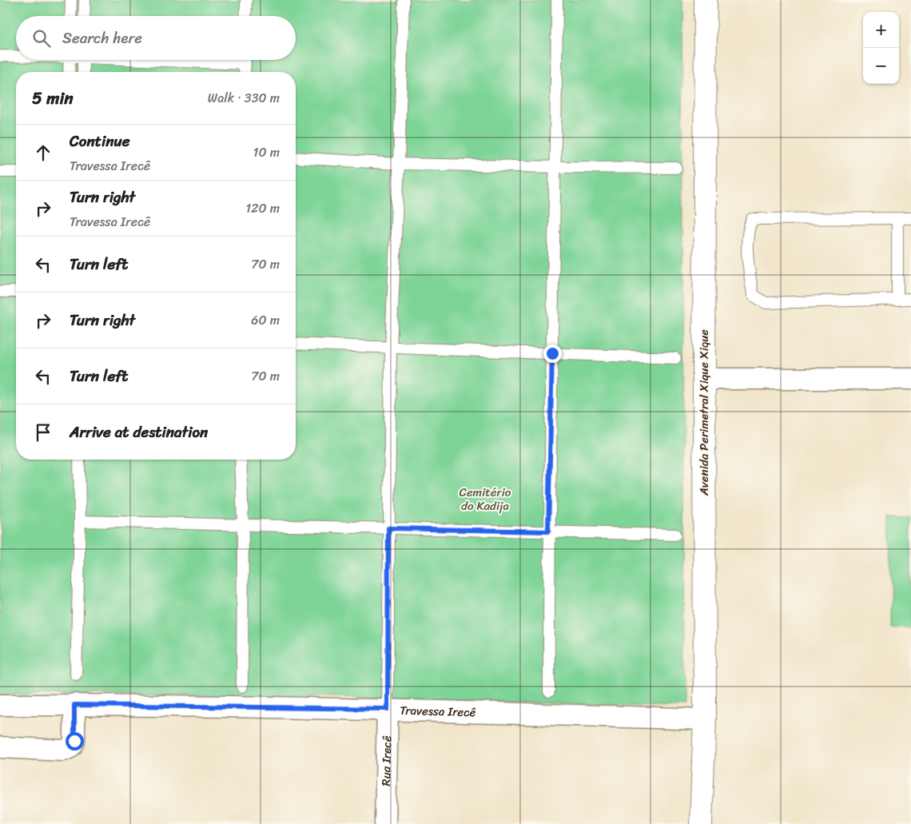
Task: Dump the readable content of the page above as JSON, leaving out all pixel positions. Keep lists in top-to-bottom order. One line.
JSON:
{"streets":{"main road":["Avenida Perimetral Xique Xique"],"street":["Travessa Irecê","Rua Irecê"]},"crossings":[["Avenida Perimetral Xique Xique","Travessa Irecê"],["Travessa Irecê","Rua Irecê"]],"parks":["Cemitério do Kadija"],"page":{"map_buttons":["+","−"],"search":"Search here","heading":["5 min","Walk · 330 m"],"list":[["Continue","Travessa Irecê","10 m"],["Turn right","Travessa Irecê","120 m"],["Turn left","70 m"],["Turn right","60 m"],["Turn left","70 m"],"Arrive at destination"]}}
